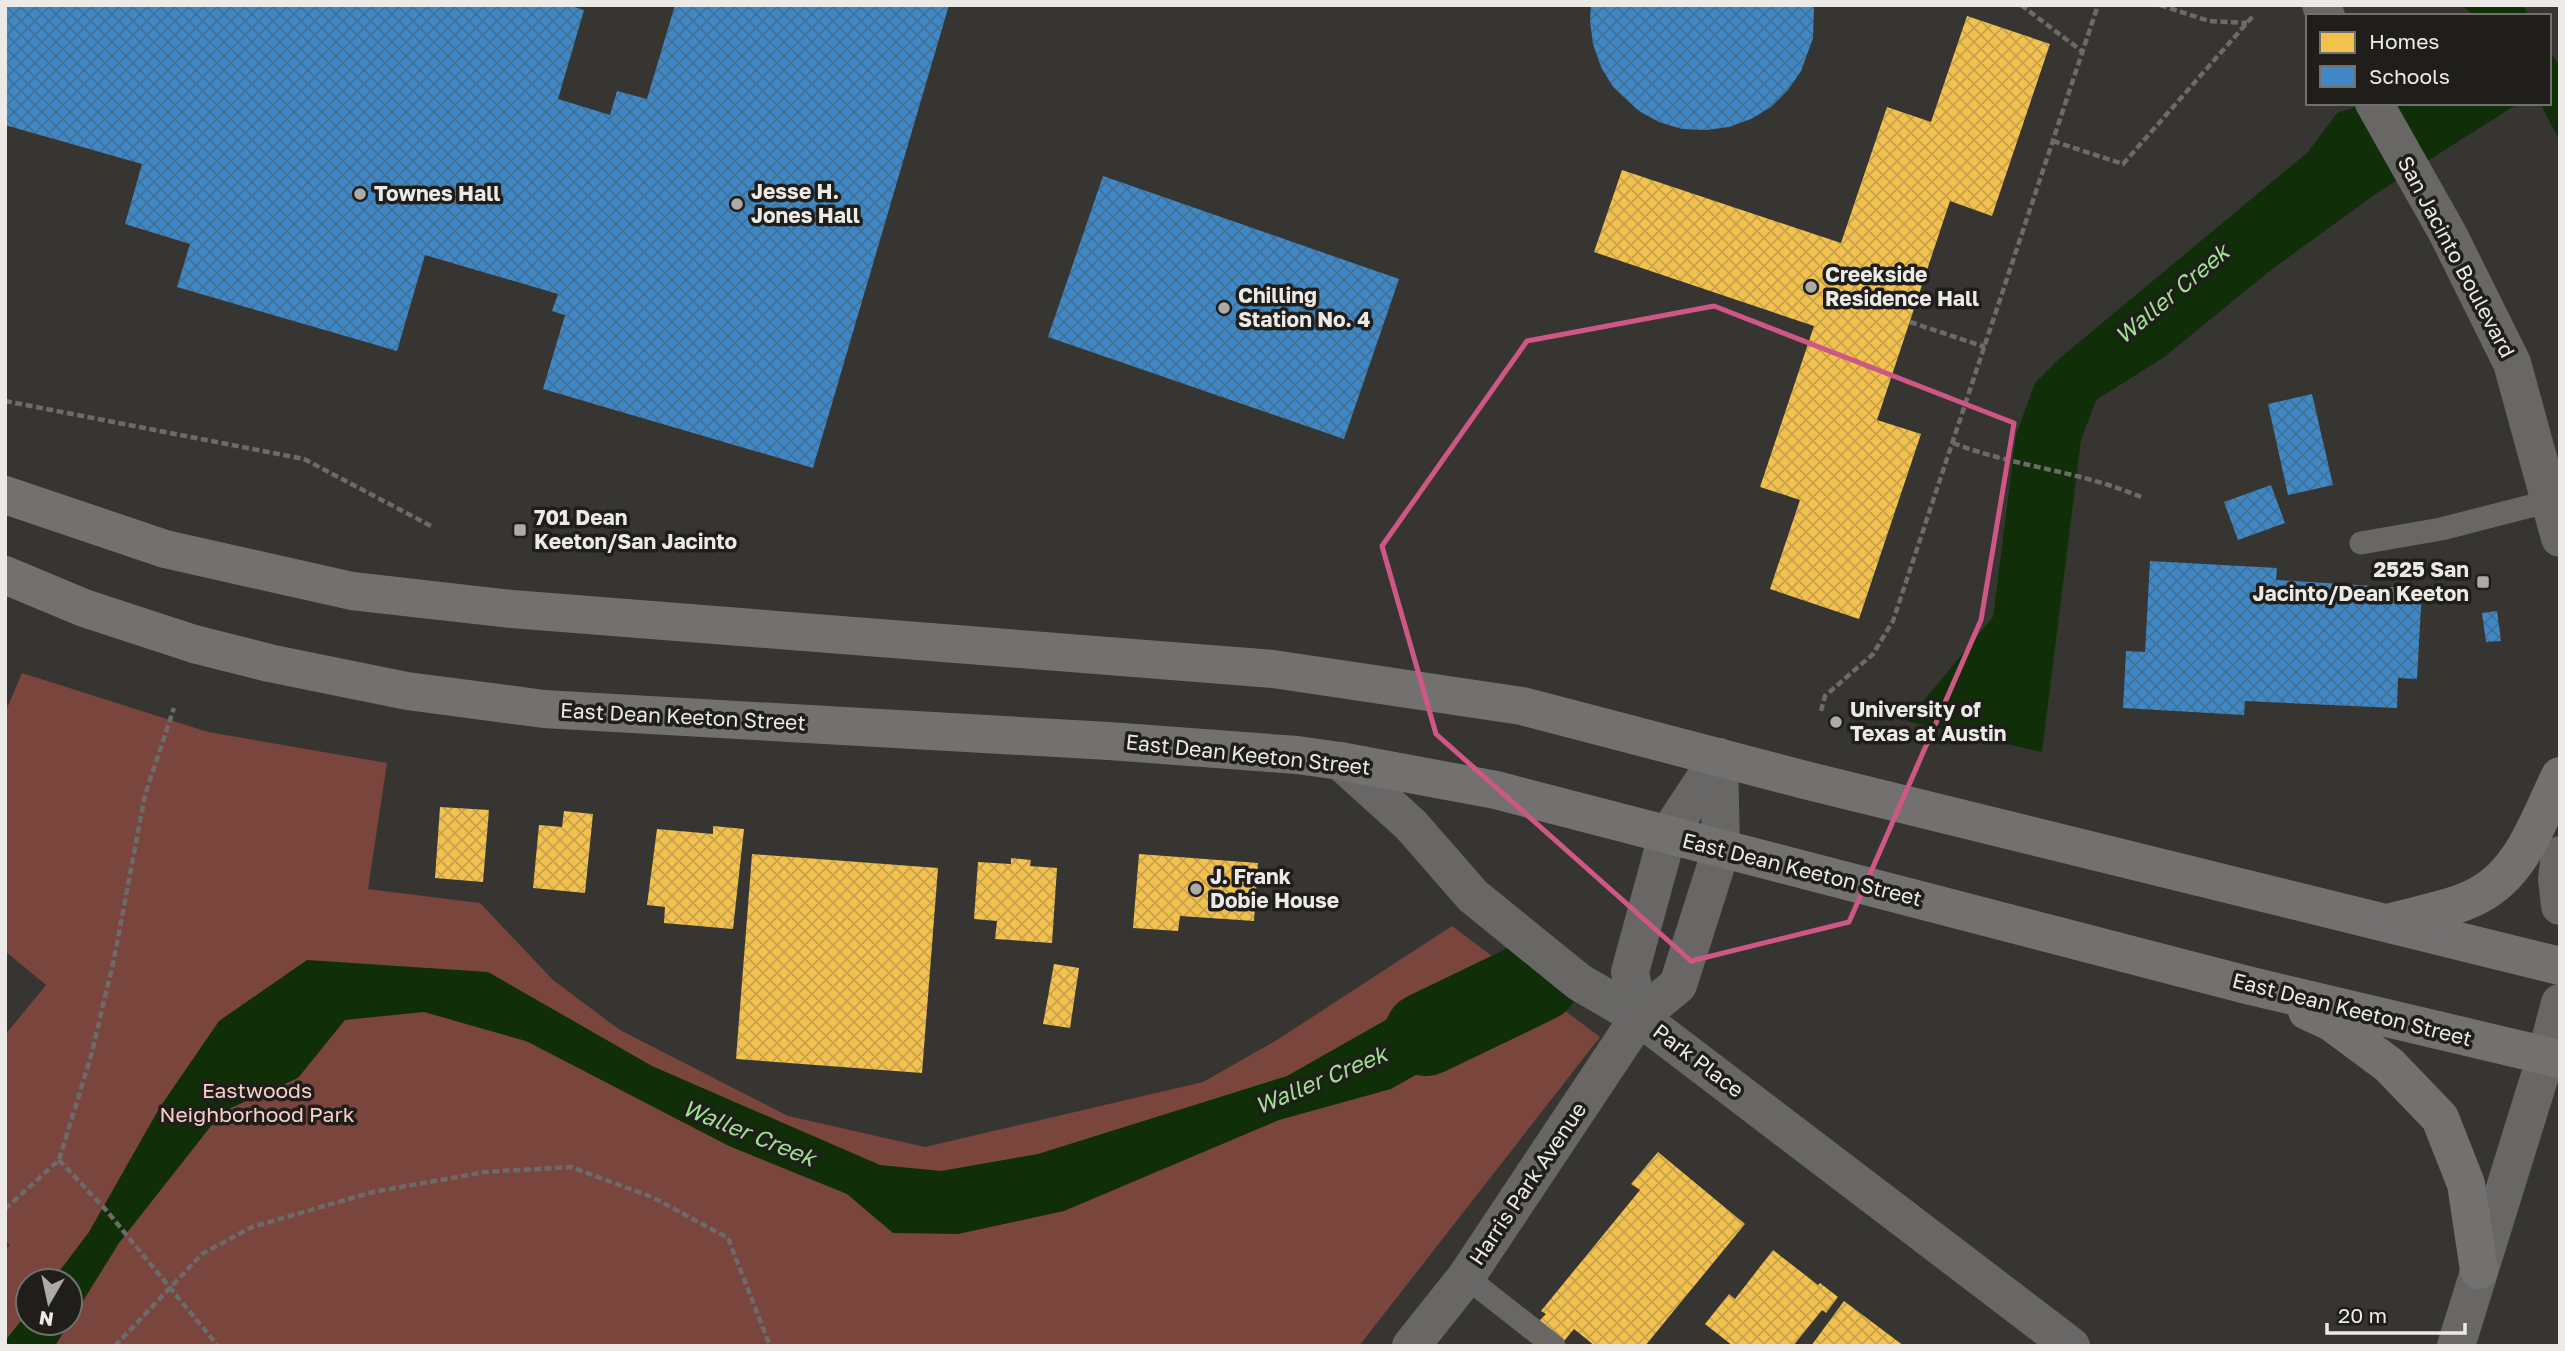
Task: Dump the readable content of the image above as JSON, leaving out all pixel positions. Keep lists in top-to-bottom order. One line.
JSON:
{"streets":{"main road":["East Dean Keeton Street"],"street":["San Jacinto Boulevard","Park Place","Harris Park Avenue"]},"crossings":[["East Dean Keeton Street","Park Place"],["East Dean Keeton Street","Harris Park Avenue"],["Park Place","Harris Park Avenue"]],"water":["Waller Creek"],"parks":["Eastwoods Neighborhood Park"],"places":{"other":["Townes Hall","Jesse H. Jones Hall","Creekside Residence Hall","Chilling Station No. 4","University of Texas at Austin","J. Frank Dobie House"],"transit":["701 Dean Keeton/San Jacinto","2525 San Jacinto/Dean Keeton"]},"legend":["Homes","Schools"],"scale_bar":"20 m","north":"bottom"}
